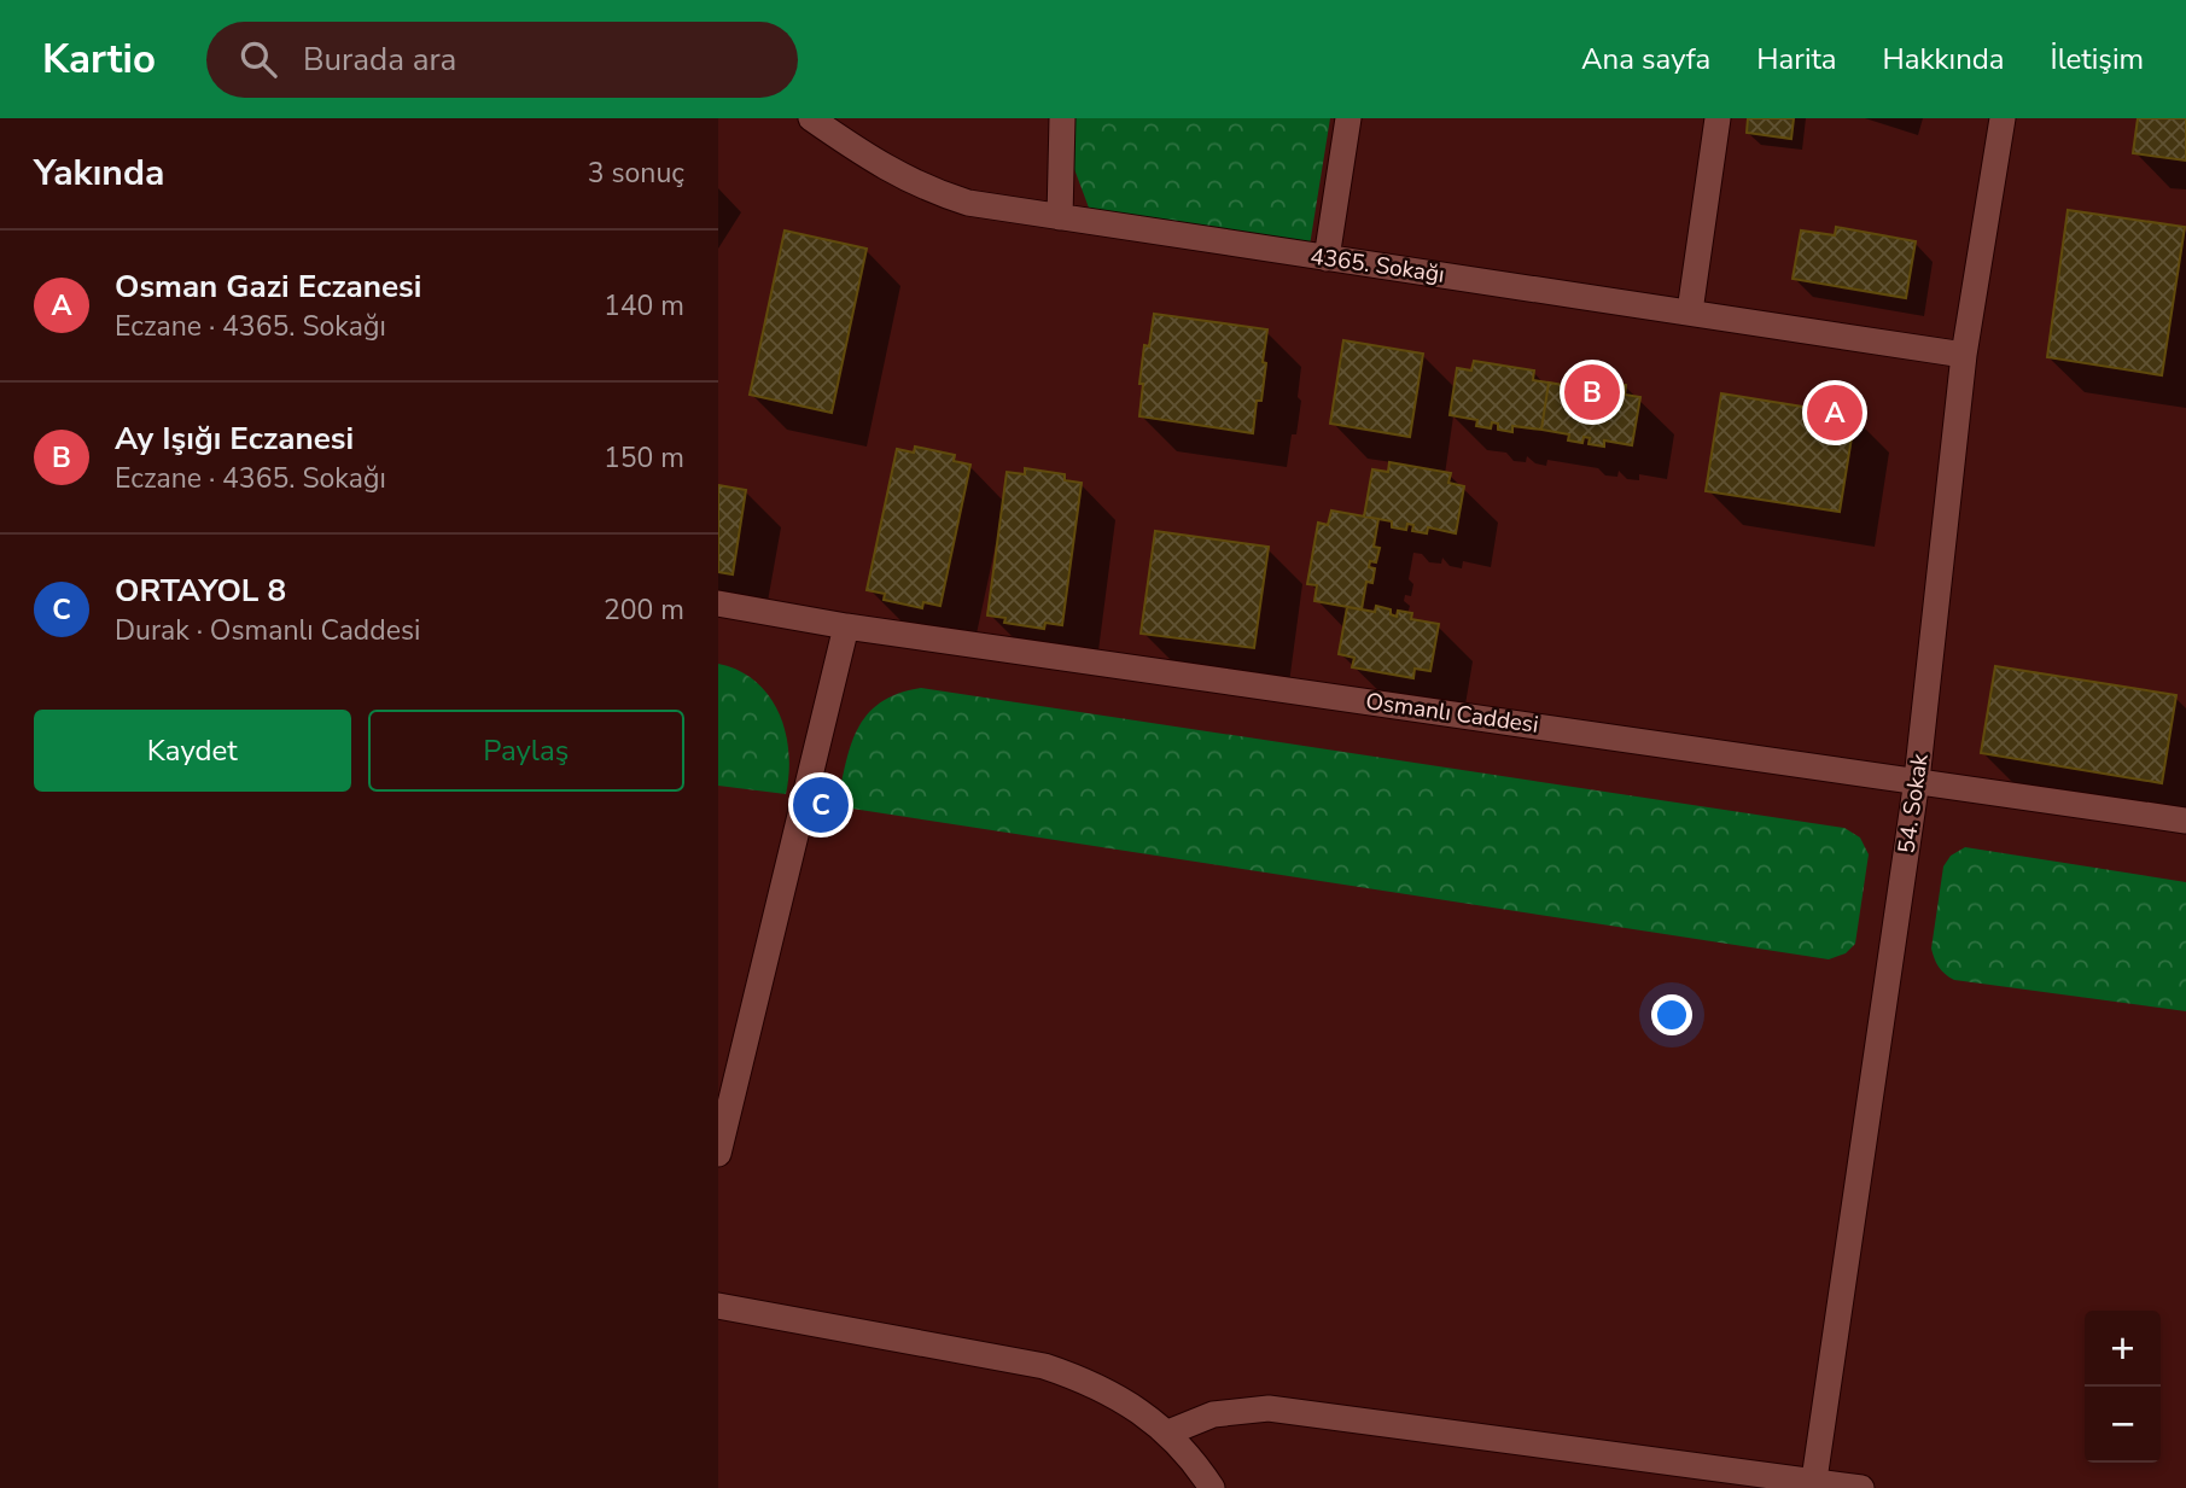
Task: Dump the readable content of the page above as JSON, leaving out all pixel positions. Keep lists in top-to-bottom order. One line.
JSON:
{"streets":{"street":["4365. Sokağı","Osmanlı Caddesi","54. Sokak"]},"crossings":[["4365. Sokağı","54. Sokak"],["Osmanlı Caddesi","54. Sokak"]],"page":{"header":"Kartio","search":"Burada ara","nav":["Ana sayfa","Harita","Hakkında","İletişim"],"heading":["Yakında","3 sonuç"],"list":[{"mark":"A","name":"Osman Gazi Eczanesi","note":"Eczane · 4365. Sokağı","value":"140 m"},{"mark":"B","name":"Ay Işığı Eczanesi","note":"Eczane · 4365. Sokağı","value":"150 m"},{"mark":"C","name":"ORTAYOL 8","note":"Durak · Osmanlı Caddesi","value":"200 m"}],"pins":["B","A","C"],"buttons":["Kaydet","Paylaş"],"map_buttons":["+","−"]}}
